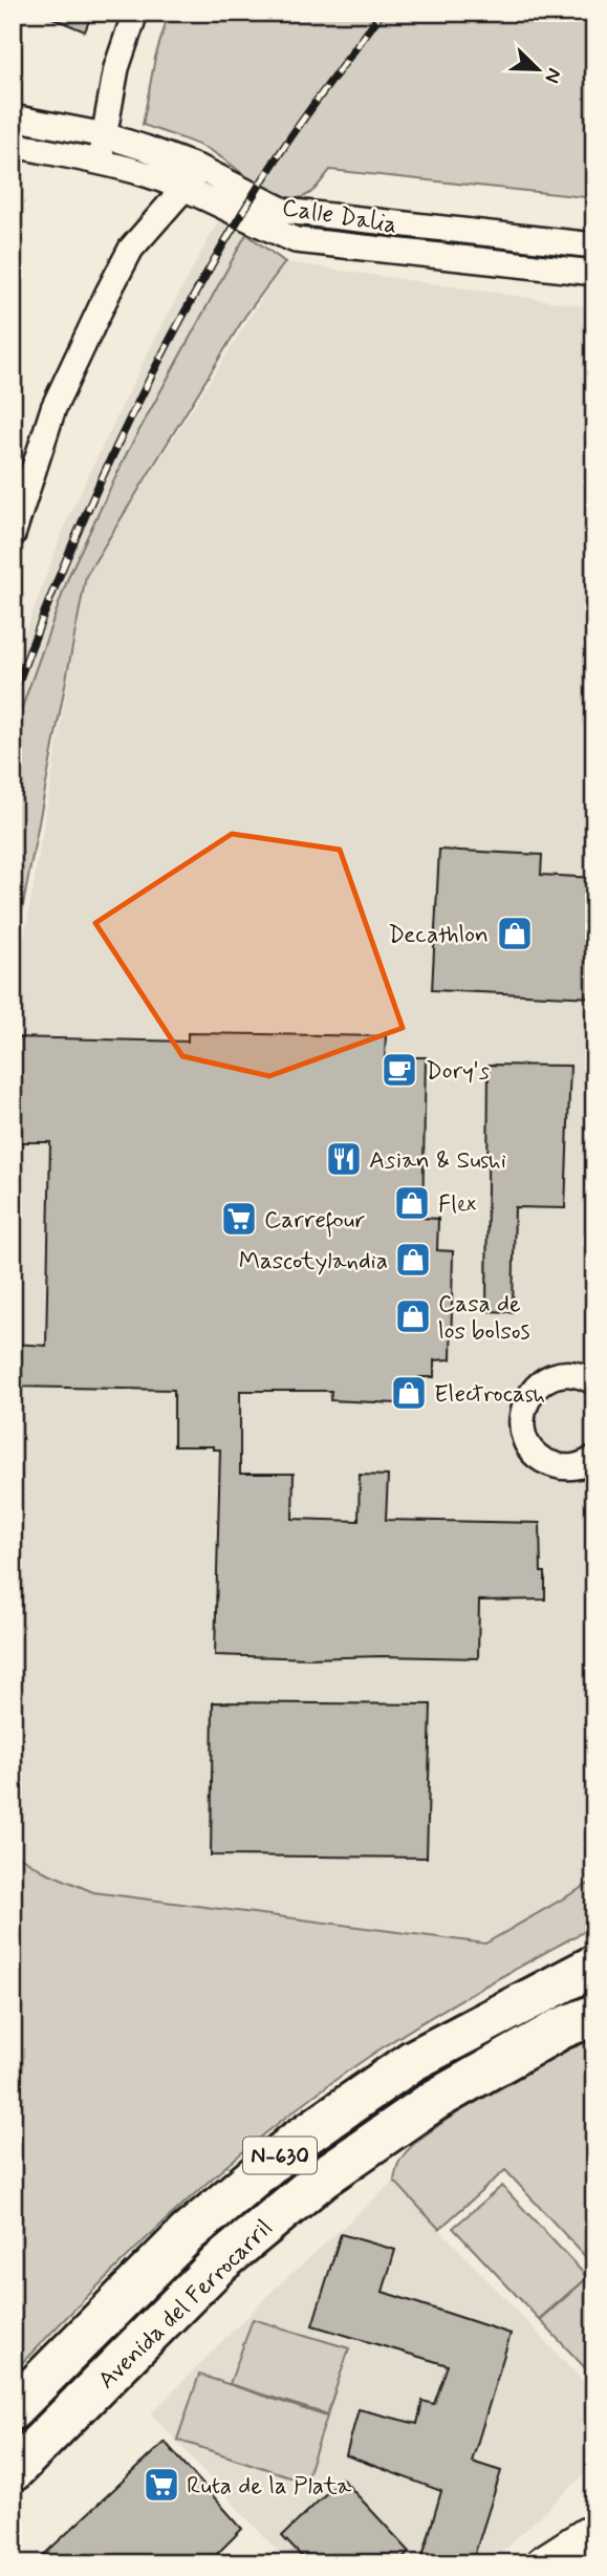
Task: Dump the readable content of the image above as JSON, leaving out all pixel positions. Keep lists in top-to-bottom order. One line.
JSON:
{"streets":{"highway":["N-630","Avenida del Ferrocarril"],"street":["Calle Dalia"]},"places":{"shop":["Decathlon","Flex","Mascotylandia","Casa de los bolsos","Electrocash"],"cafe":["Dory's"],"restaurant":["Asian & Sushi"],"supermarket":["Carrefour","Ruta de la Plata"]},"north":"bottom right"}
